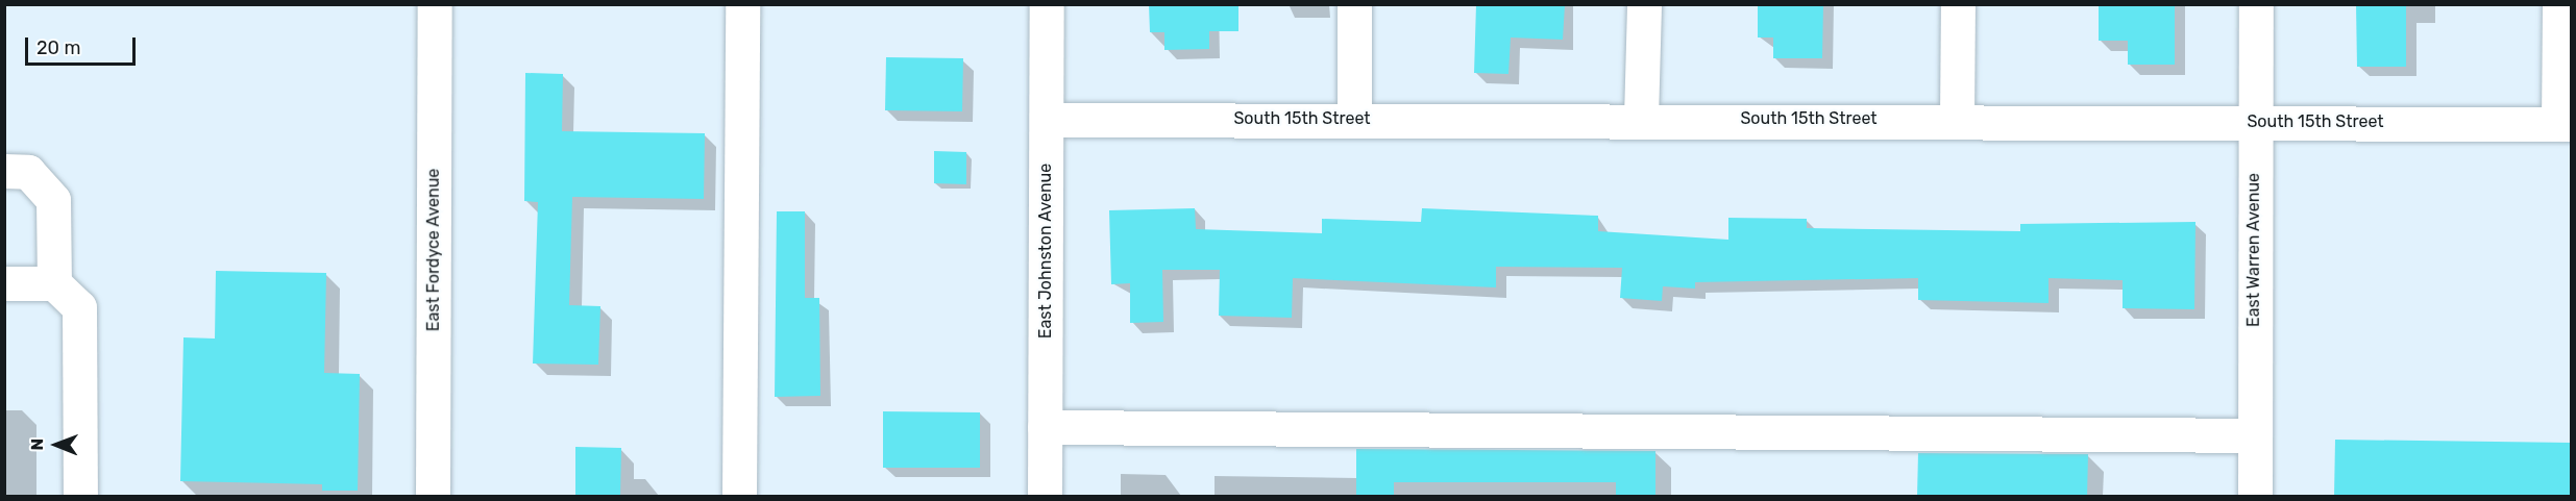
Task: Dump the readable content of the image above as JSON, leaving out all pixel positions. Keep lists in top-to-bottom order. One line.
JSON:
{"streets":{"street":["South 15th Street","East Fordyce Avenue","East Warren Avenue","East Johnston Avenue"]},"crossings":[["South 15th Street","East Warren Avenue"],["South 15th Street","East Johnston Avenue"]],"scale_bar":"20 m","north":"left"}
